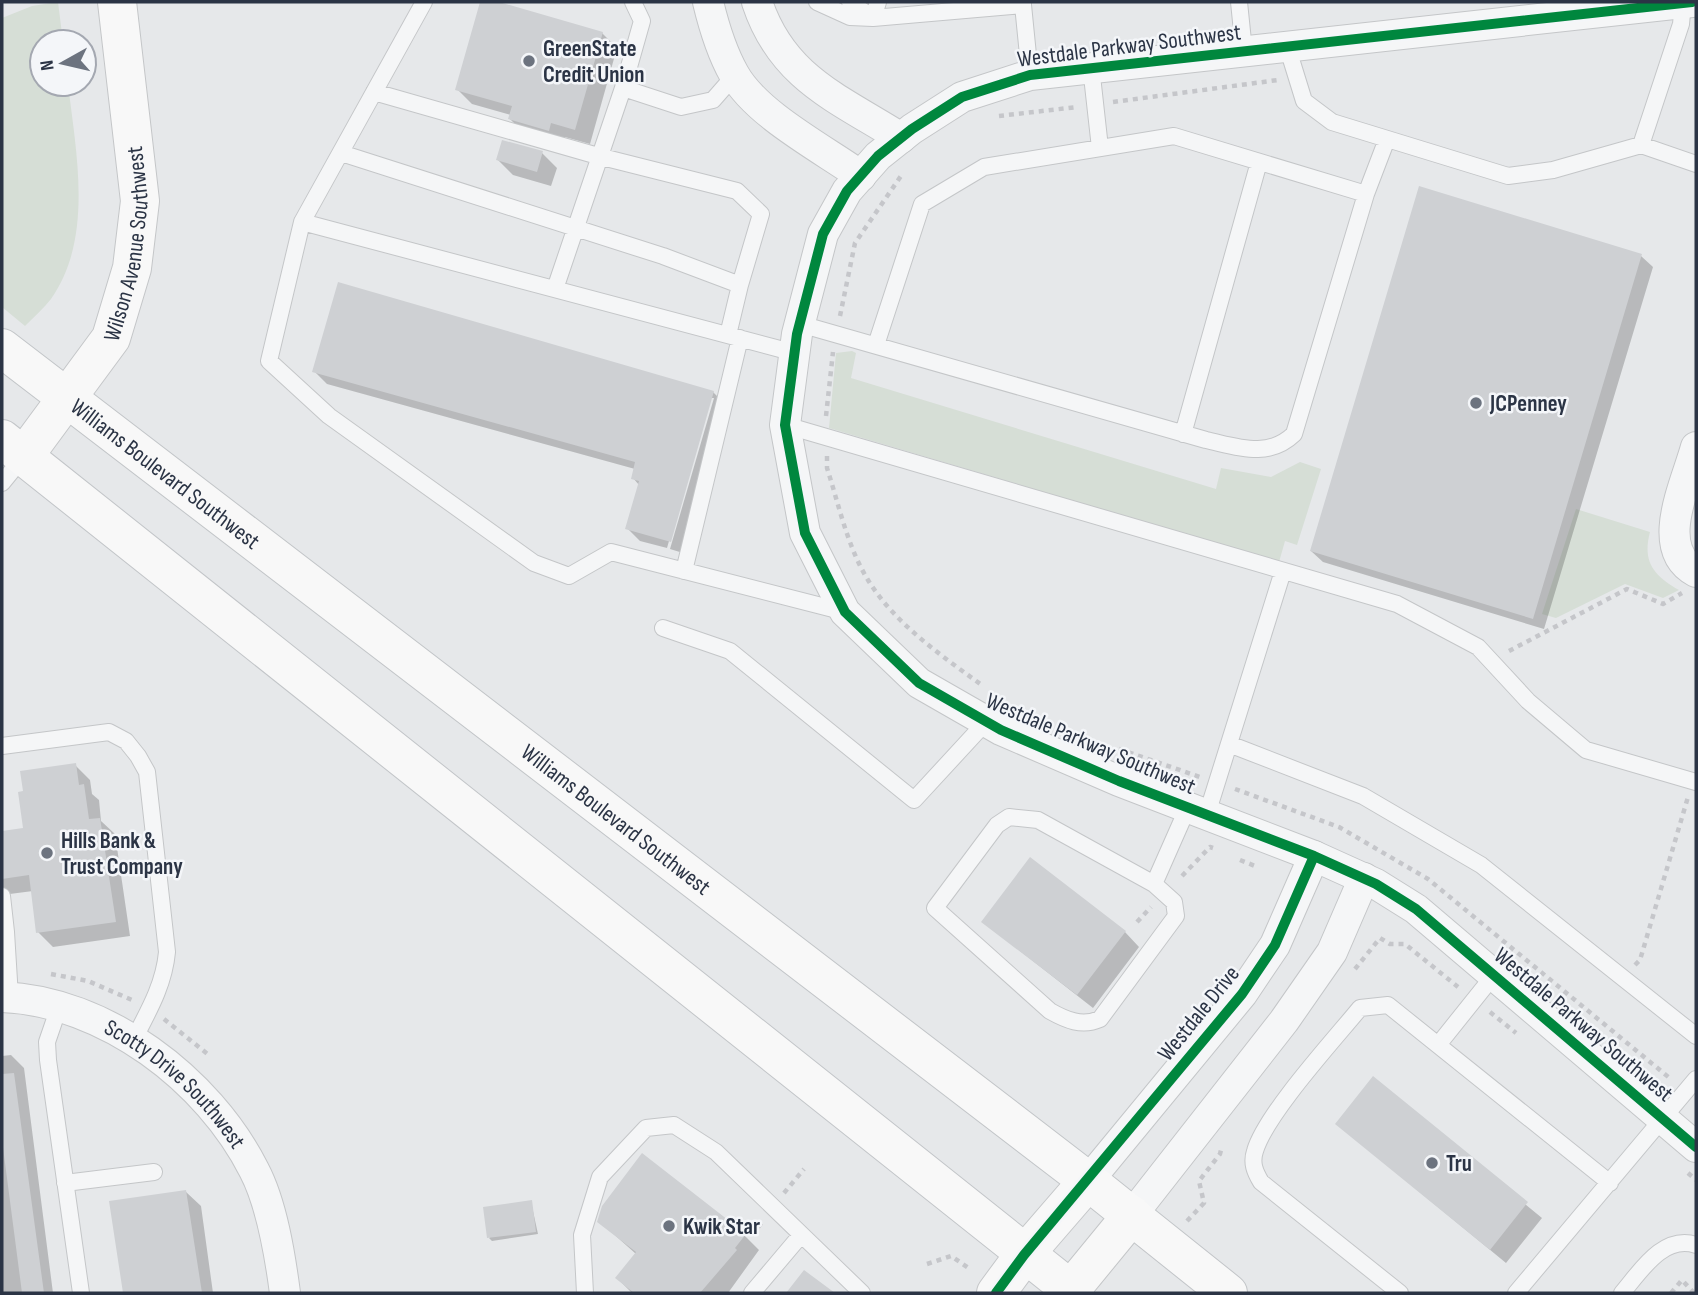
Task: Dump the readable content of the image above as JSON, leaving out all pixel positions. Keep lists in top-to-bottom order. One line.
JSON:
{"streets":{"main road":["Wilson Avenue Southwest","Williams Boulevard Southwest"],"street":["Westdale Parkway Southwest","Westdale Drive","Scotty Drive Southwest"]},"crossings":[["Westdale Parkway Southwest","Westdale Drive"],["Wilson Avenue Southwest","Williams Boulevard Southwest"],["Williams Boulevard Southwest","Westdale Drive"]],"places":["GreenState Credit Union","JCPenney","Hills Bank & Trust Company","Tru","Kwik Star"],"north":"left"}
